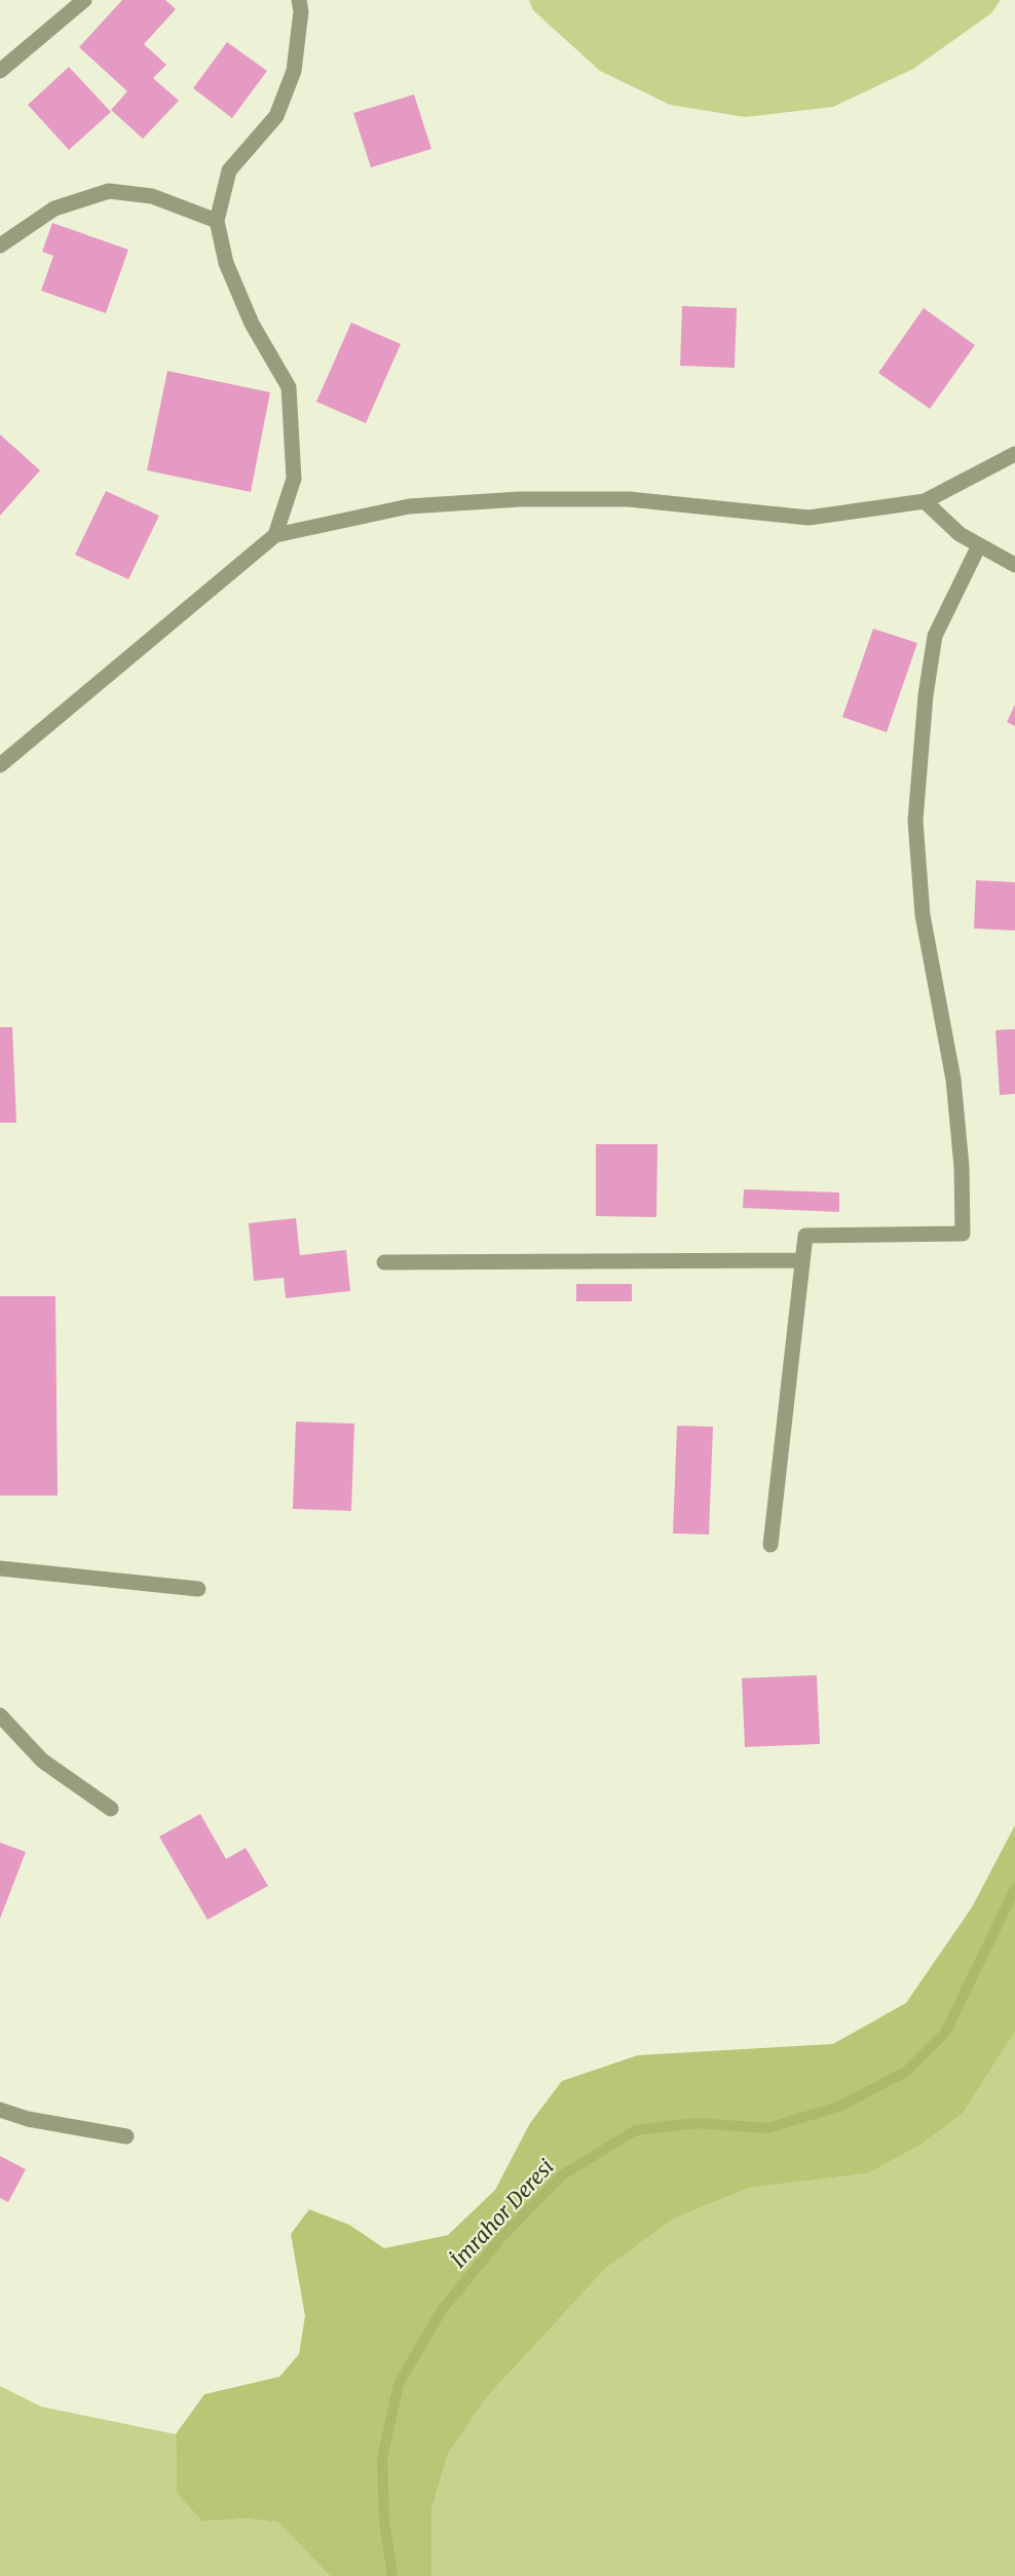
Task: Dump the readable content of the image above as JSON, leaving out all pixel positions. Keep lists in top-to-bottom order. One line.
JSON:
{"water":["İmrahor Deresi"]}
